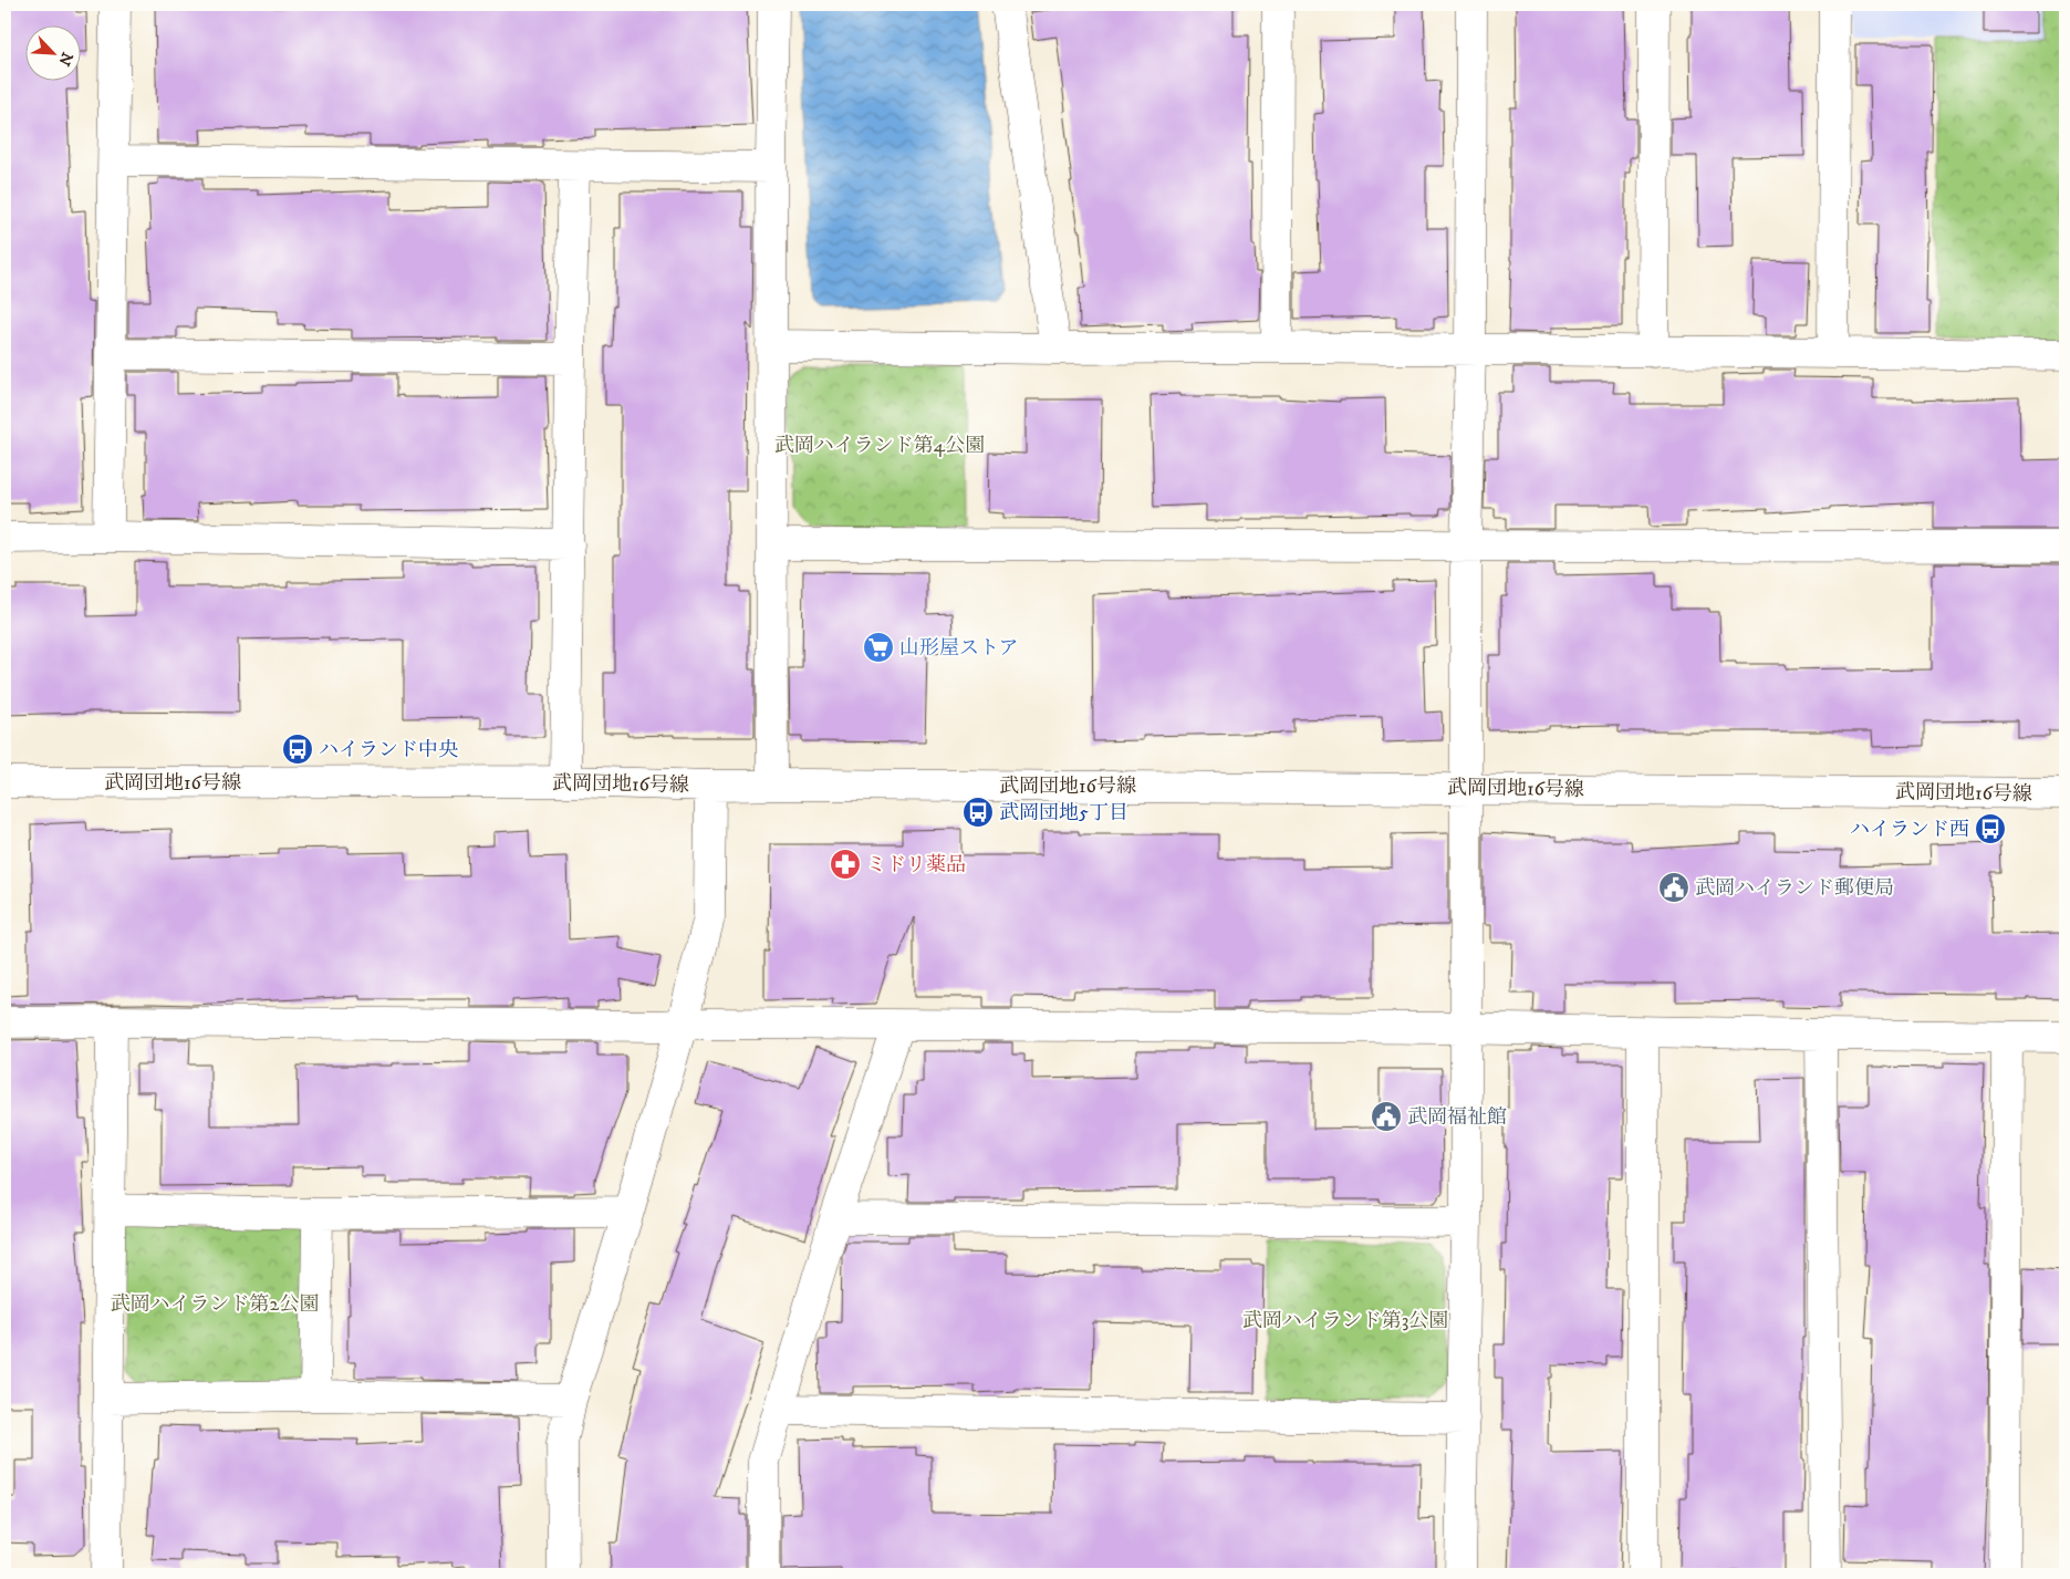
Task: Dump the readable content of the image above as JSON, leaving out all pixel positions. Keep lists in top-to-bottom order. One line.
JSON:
{"streets":{"street":["武岡団地16号線"]},"parks":["武岡ハイランド第4公園","武岡ハイランド第2公園","武岡ハイランド第3公園"],"places":{"supermarket":["山形屋ストア"],"bus stop":["ハイランド中央","武岡団地5丁目","ハイランド西"],"pharmacy":["ミドリ薬品"],"public building":["武岡ハイランド郵便局","武岡福祉館"]},"north":"bottom right"}
